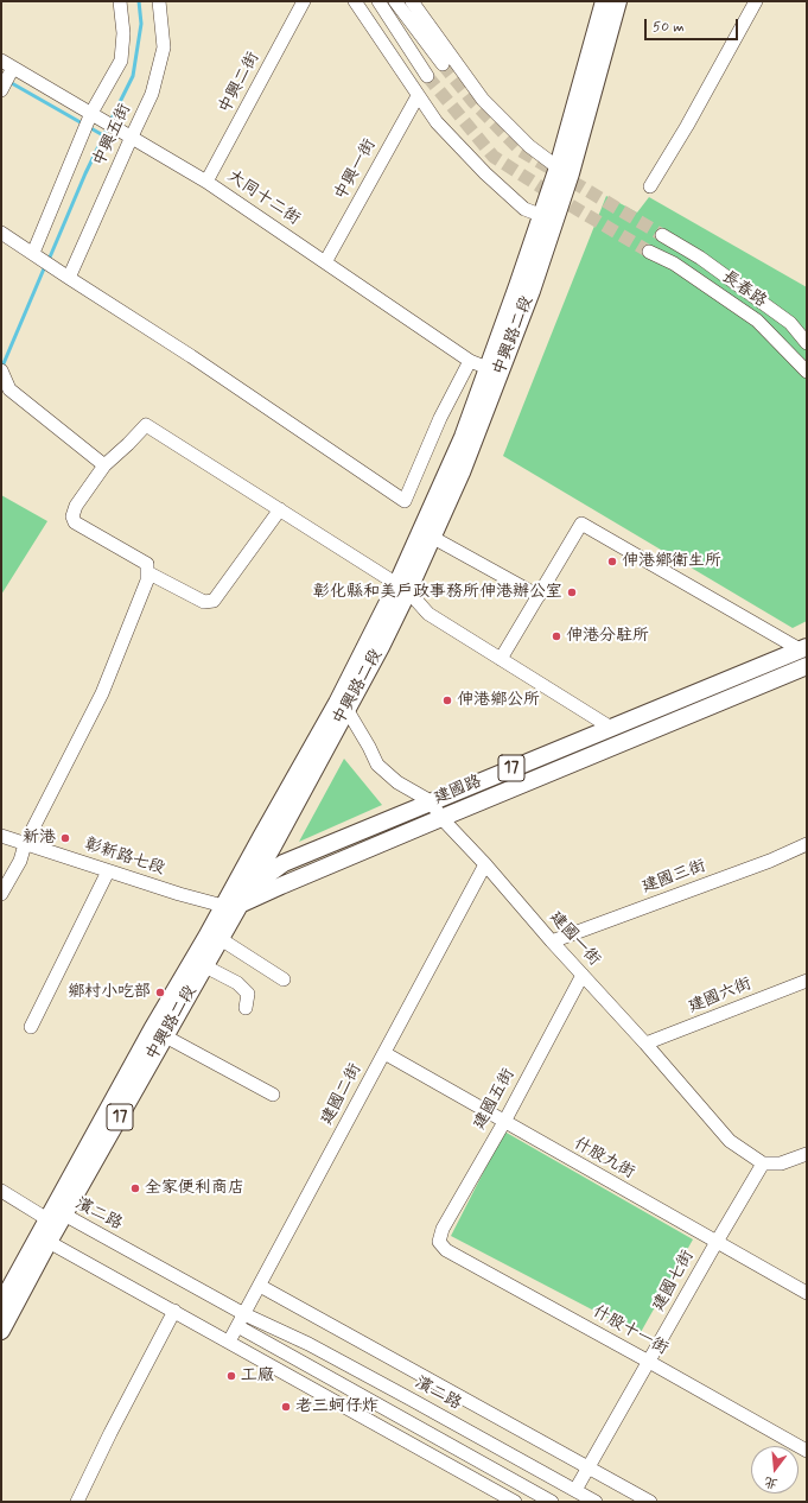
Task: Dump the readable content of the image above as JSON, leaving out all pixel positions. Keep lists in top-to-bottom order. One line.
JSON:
{"streets":{"main road":["中興路二段","17","建國路"],"street":["中興二街","中興五街","中興一街","大同十二街","長春路","彰新路七段","建國三街","建國一街","建國六街","建國二街","建國五街","什股九街","濱二路","建國七街","什股十一街"]},"crossings":[["中興二街","大同十二街"],["中興五街","大同十二街"],["中興一街","大同十二街"],["大同十二街","中興路二段"],["中興路二段","建國路"],["中興路二段","彰新路七段"],["中興路二段","建國一街"],["中興路二段","濱二路"],["建國路","彰新路七段"],["建國路","建國一街"],["建國三街","建國一街"],["建國一街","建國六街"],["建國一街","建國二街"],["建國一街","建國五街"],["建國一街","建國七街"],["建國二街","什股九街"],["建國二街","濱二路"],["建國五街","什股九街"],["建國五街","什股十一街"],["什股九街","建國七街"],["濱二路","建國七街"],["建國七街","什股十一街"]],"places":["伸港鄉衛生所","彰化縣和美戶政事務所伸港辦公室","伸港分駐所","伸港鄉公所","新港","鄉村小吃部","全家便利商店","工廠","老三蚵仔炸"],"scale_bar":"50 m","north":"bottom"}
